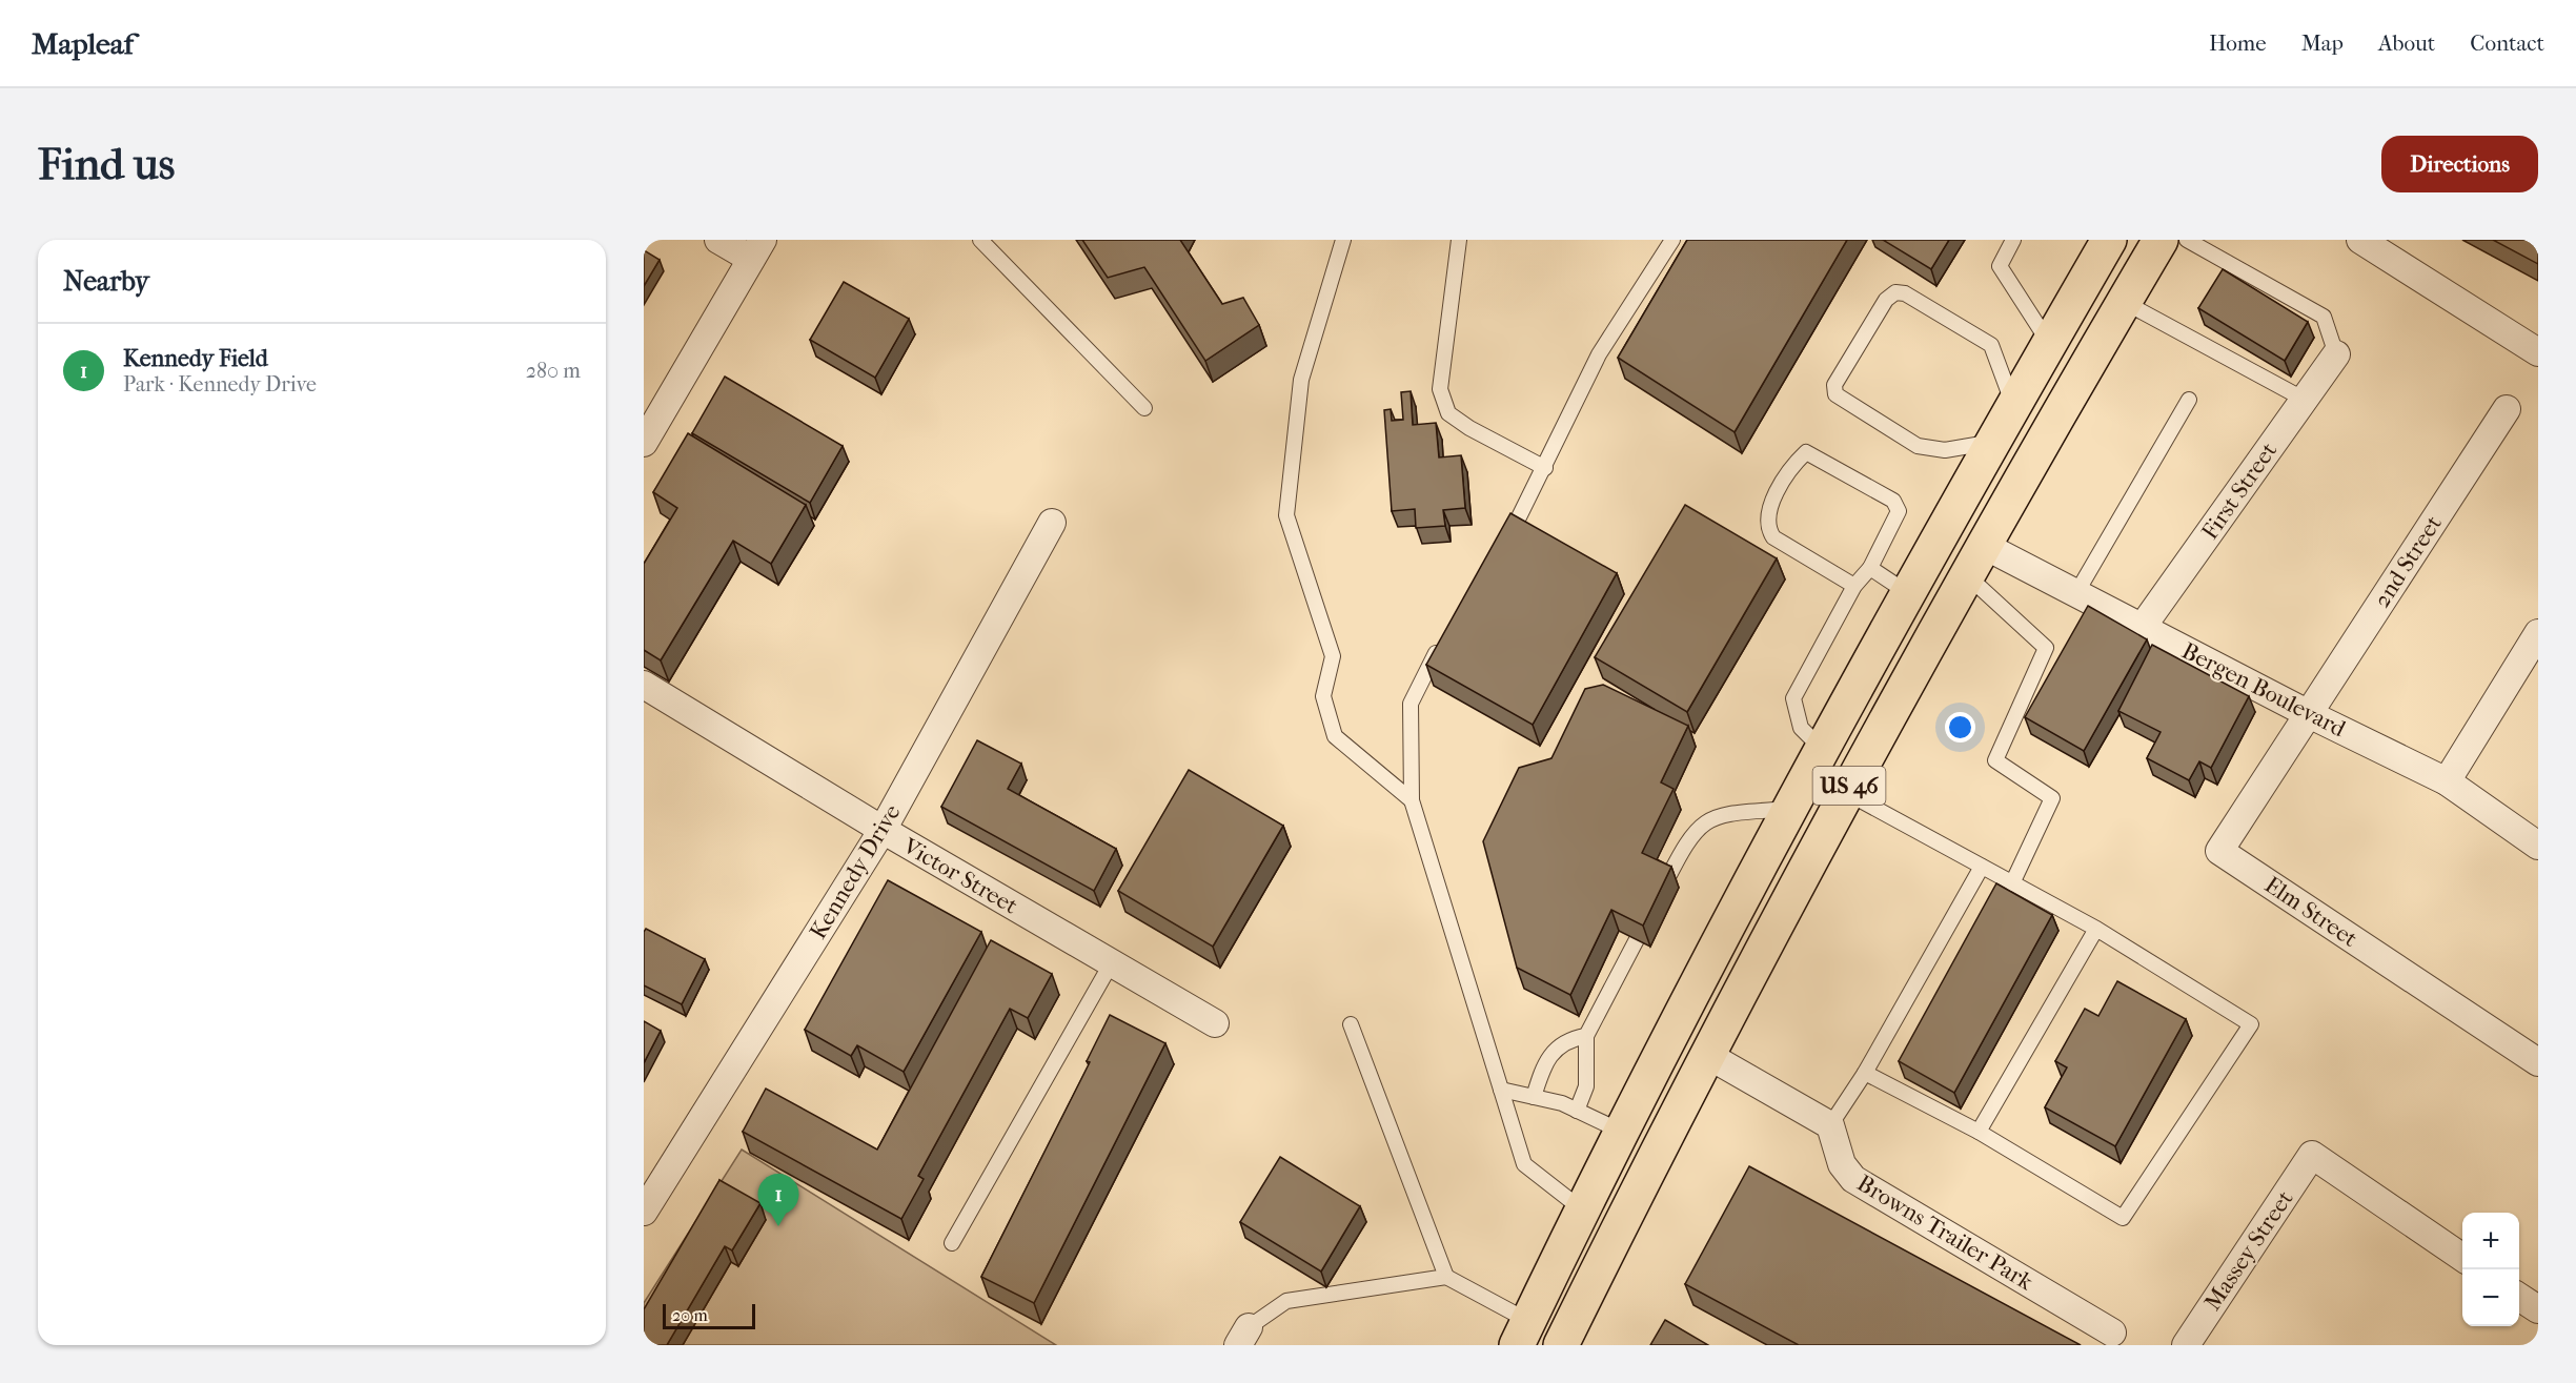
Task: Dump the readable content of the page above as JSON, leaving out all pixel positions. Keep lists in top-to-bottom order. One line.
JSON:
{"streets":{"highway":["US 46"],"street":["First Street","2nd Street","Bergen Boulevard","Kennedy Drive","Victor Street","Elm Street","Browns Trailer Park","Massey Street"]},"crossings":[["First Street","Bergen Boulevard"],["2nd Street","Bergen Boulevard"],["2nd Street","Elm Street"],["Bergen Boulevard","US 46"],["Bergen Boulevard","Elm Street"],["Kennedy Drive","Victor Street"]],"scale_bar":"20 m","page":{"header":"Mapleaf","nav":["Home","Map","About","Contact"],"buttons":"Directions","title":"Find us","heading":"Nearby","list":[{"mark":"1","name":"Kennedy Field","note":"Park · Kennedy Drive","value":"280 m"}],"pins":"1","map_buttons":["+","−"],"scale":"20 m"}}
